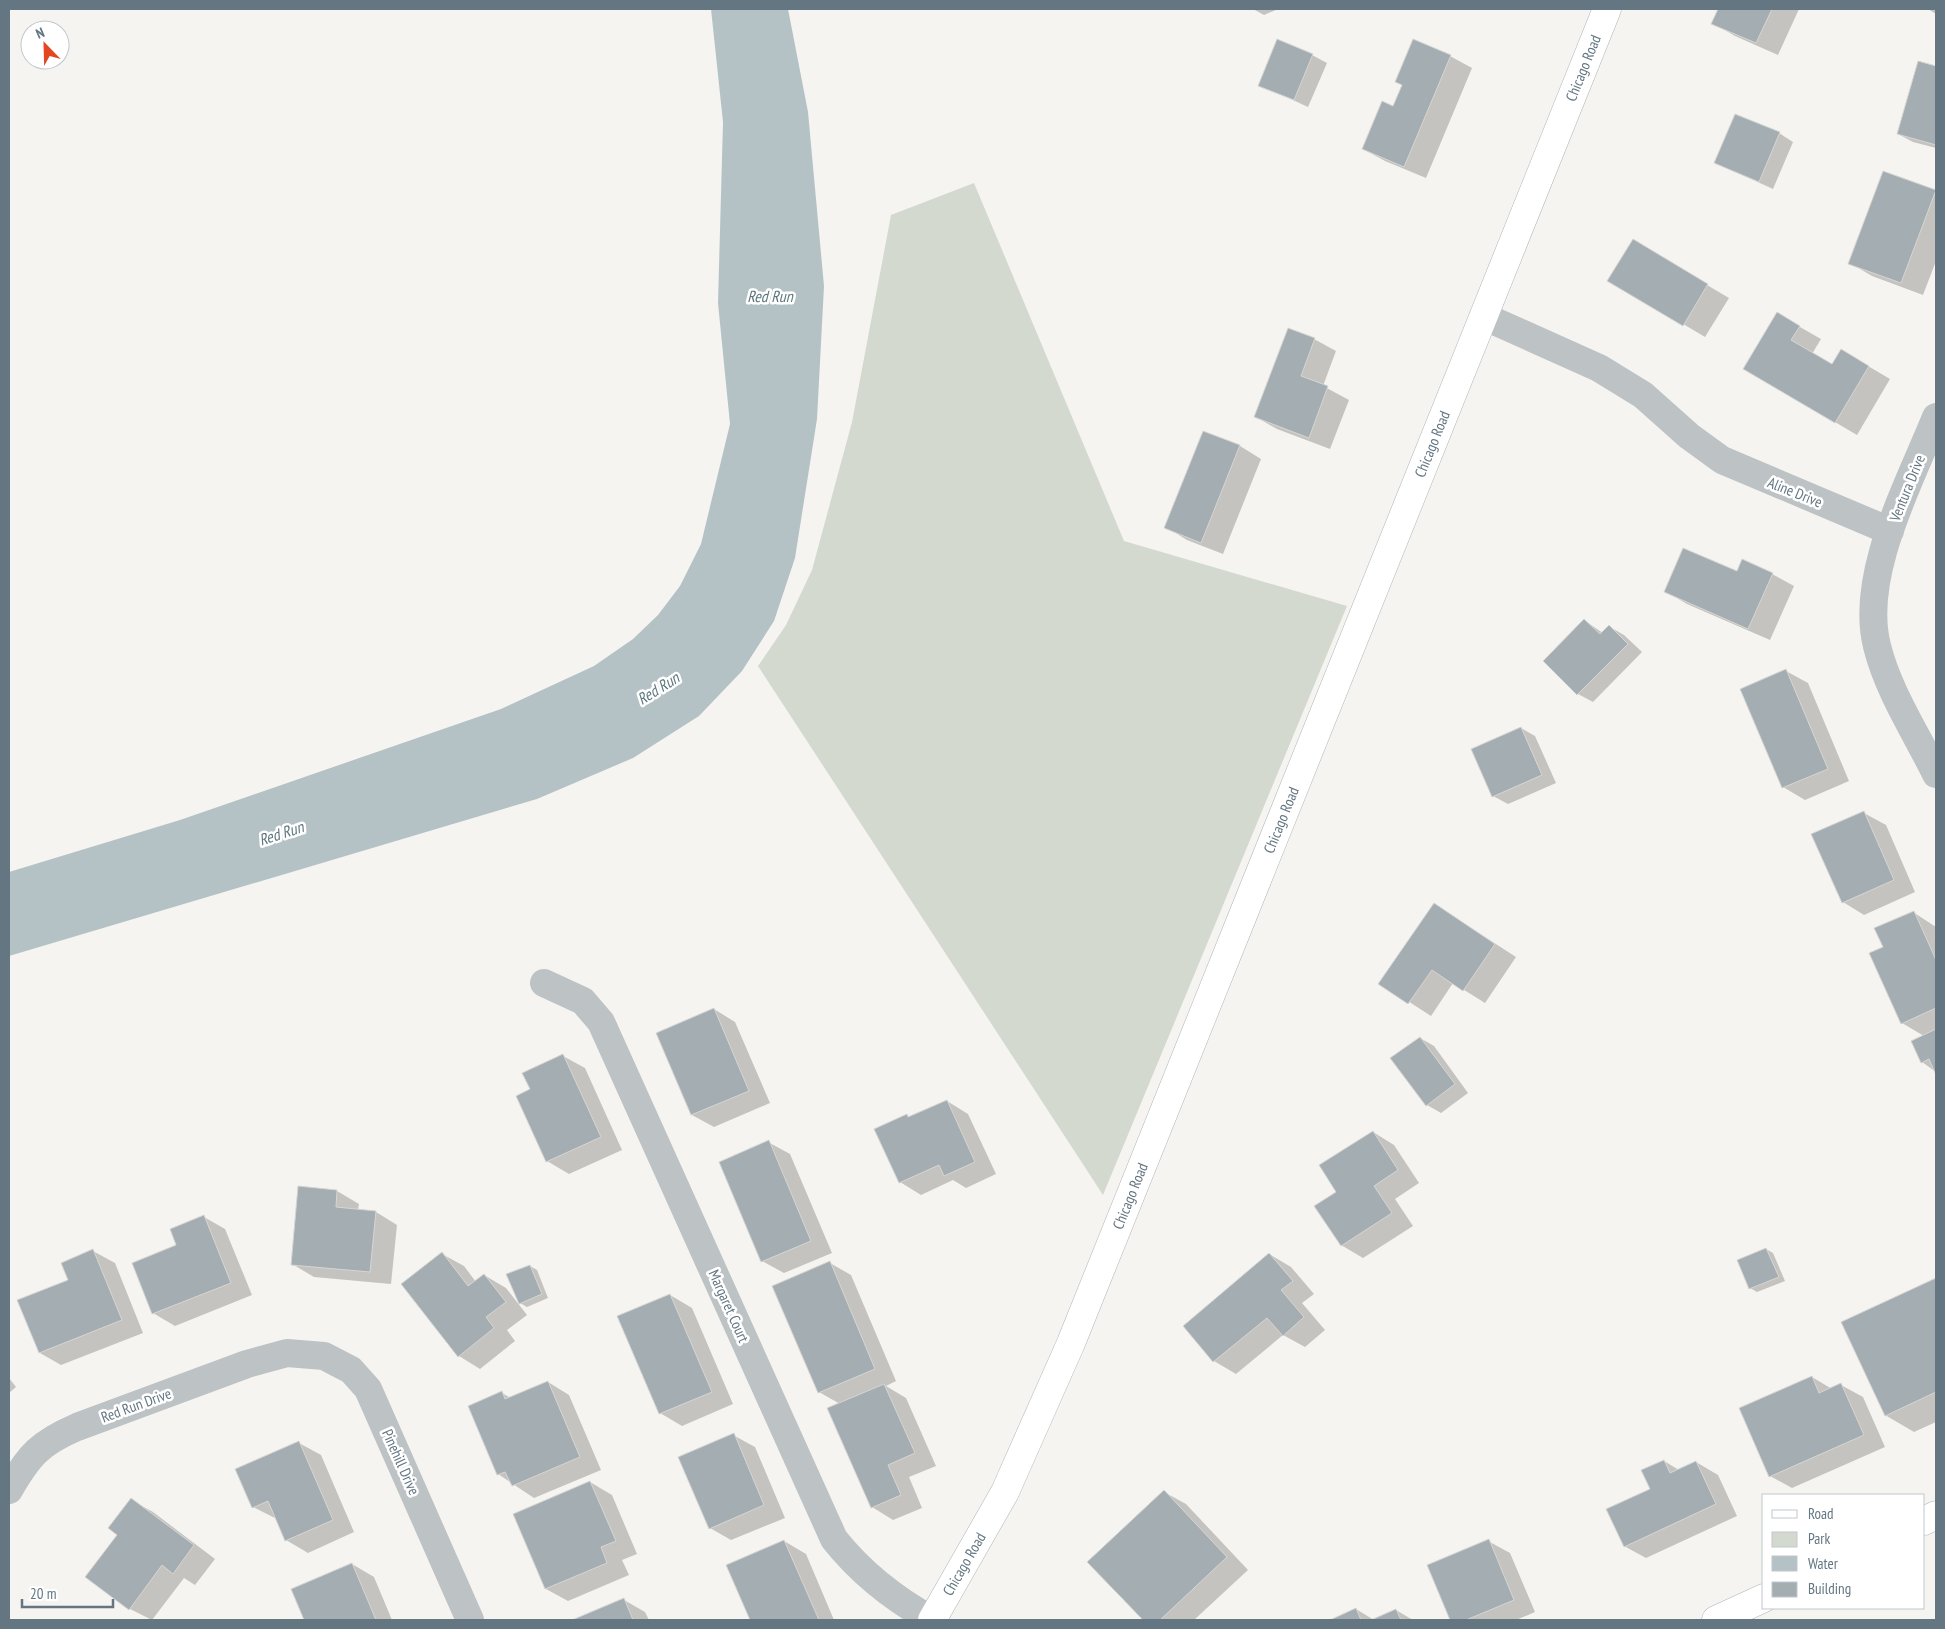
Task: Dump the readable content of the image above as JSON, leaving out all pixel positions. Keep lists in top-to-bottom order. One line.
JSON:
{"streets":{"street":["Chicago Road","Ventura Drive","Aline Drive","Margaret Court","Red Run Drive","Pinehill Drive"]},"crossings":[["Chicago Road","Aline Drive"],["Chicago Road","Margaret Court"],["Ventura Drive","Aline Drive"],["Red Run Drive","Pinehill Drive"]],"water":["Red Run"],"legend":["Road","Park","Water","Building"],"scale_bar":"20 m","north":"top left"}
